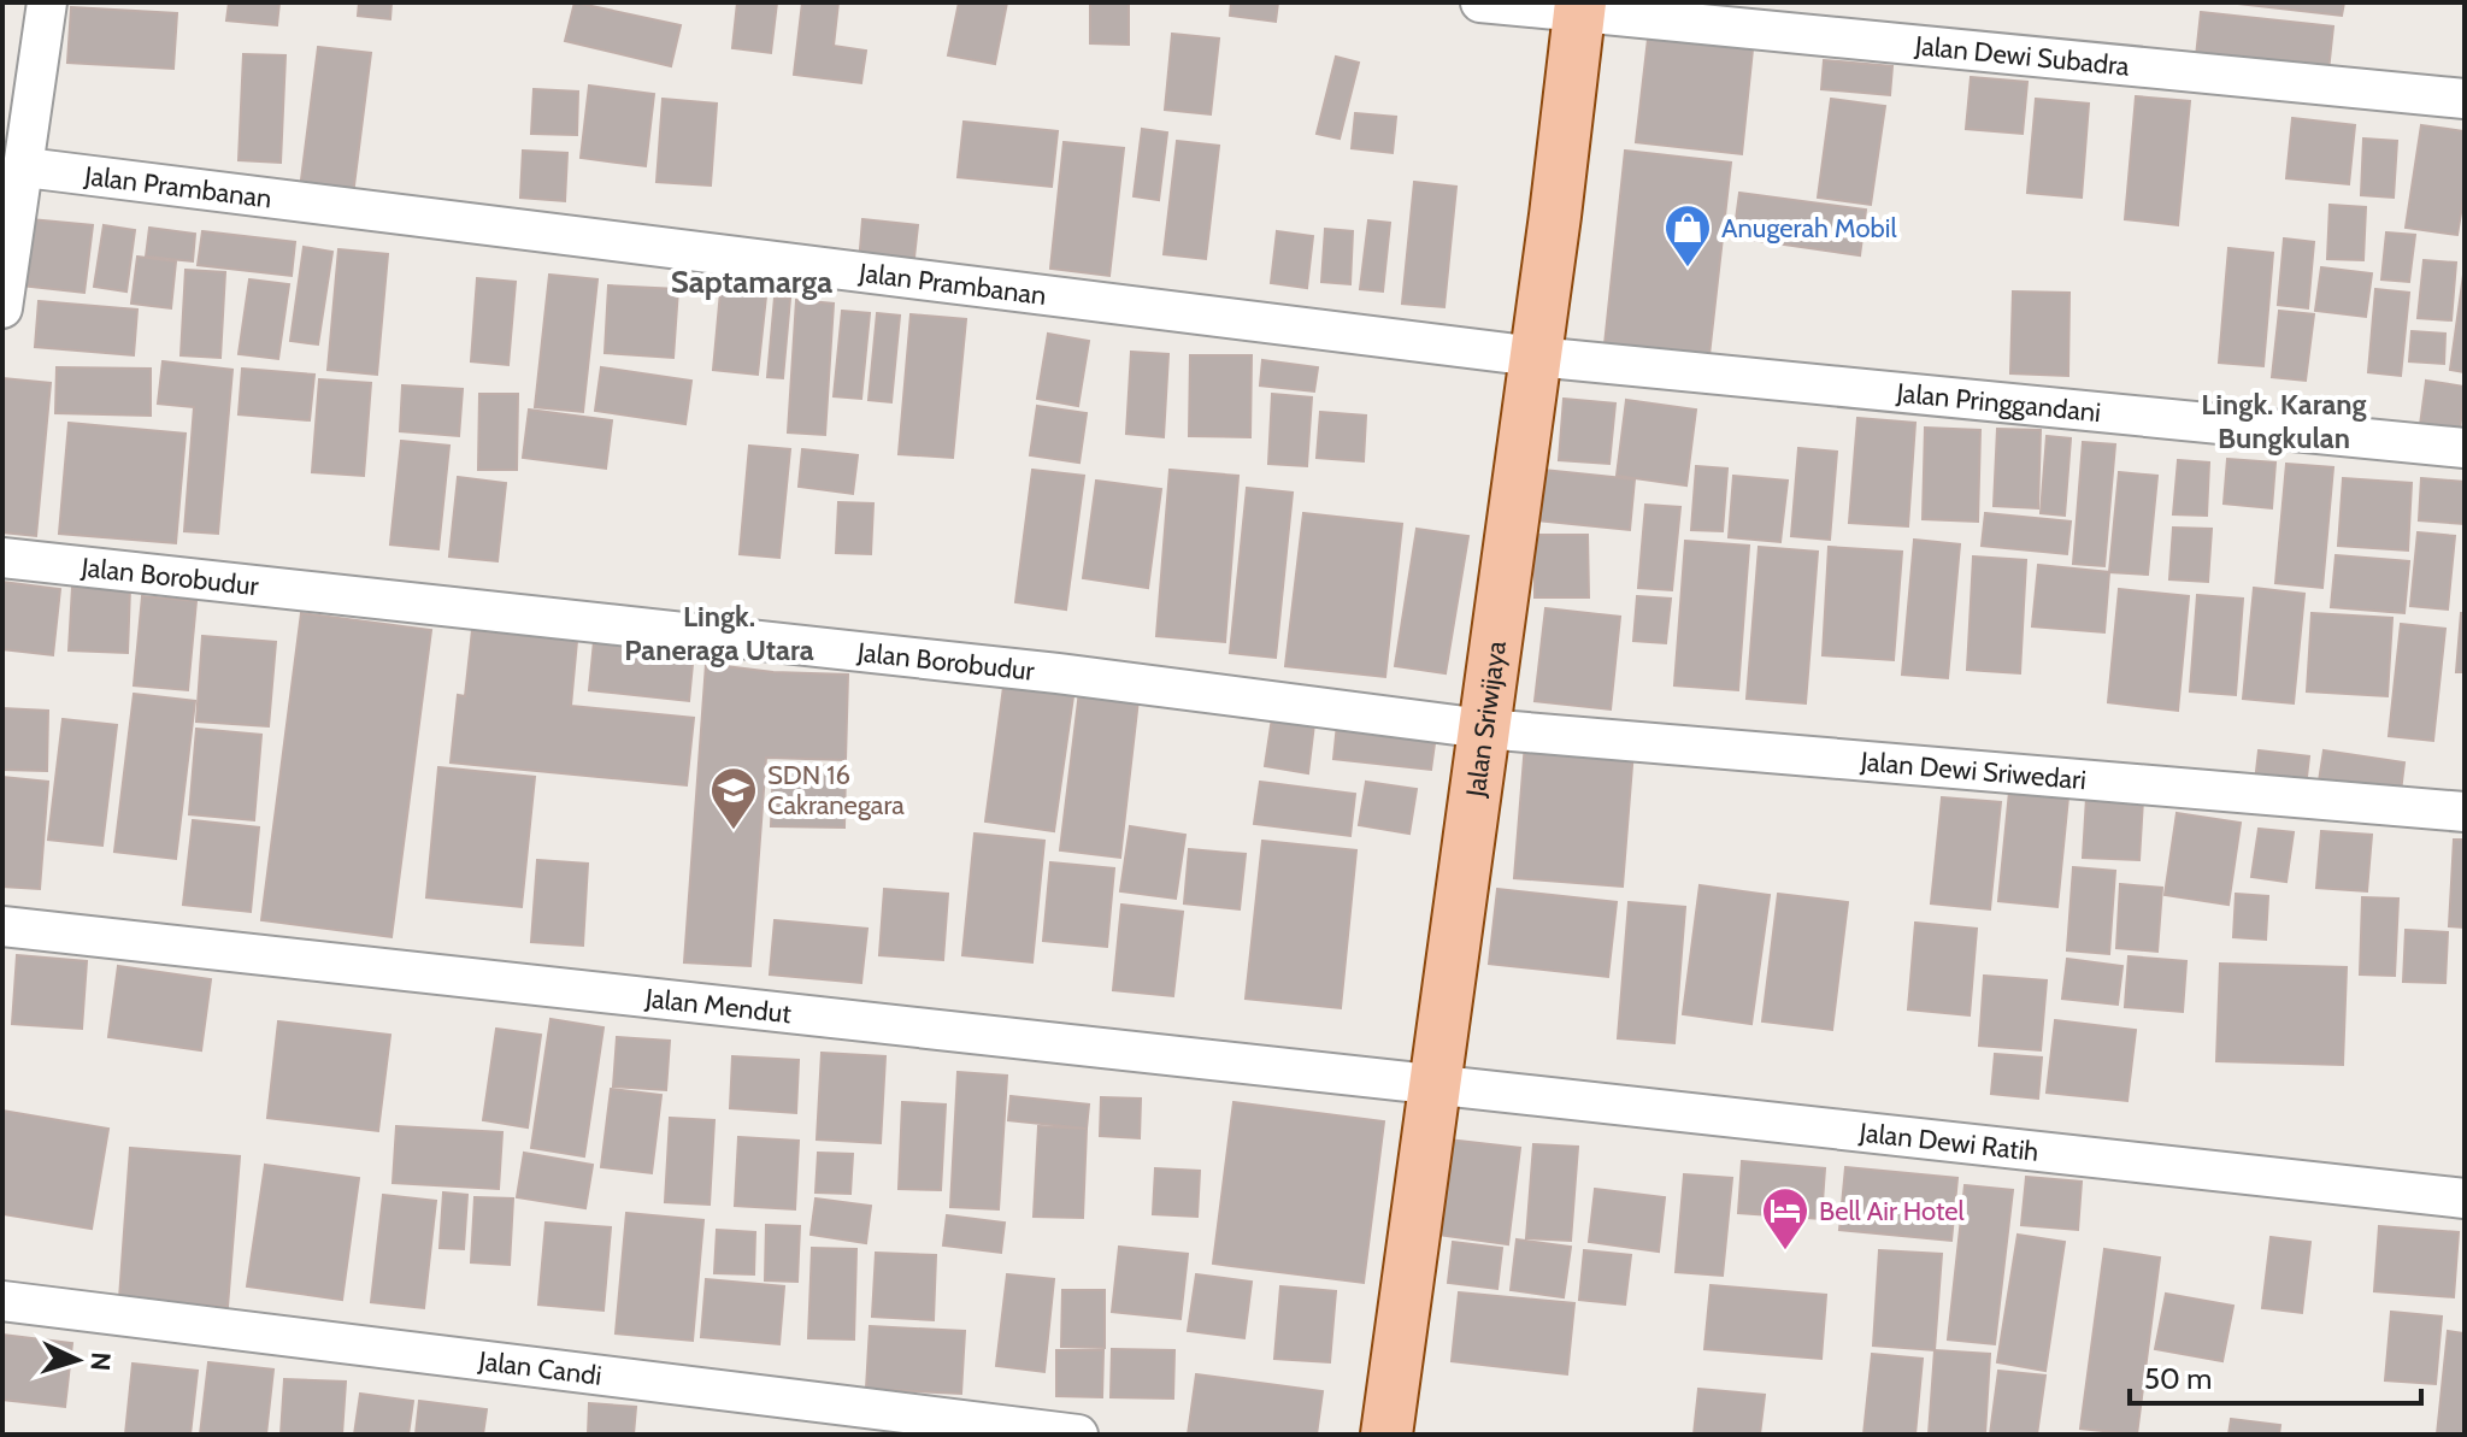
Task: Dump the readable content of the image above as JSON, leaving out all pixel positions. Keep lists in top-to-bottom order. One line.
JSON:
{"streets":{"main road":["Jalan Sriwijaya"],"street":["Jalan Dewi Subadra","Jalan Prambanan","Jalan Pringgandani","Jalan Borobudur","Jalan Dewi Sriwedari","Jalan Mendut","Jalan Dewi Ratih","Jalan Candi"]},"crossings":[["Jalan Dewi Subadra","Jalan Sriwijaya"],["Jalan Prambanan","Jalan Pringgandani"],["Jalan Prambanan","Jalan Sriwijaya"],["Jalan Pringgandani","Jalan Sriwijaya"],["Jalan Borobudur","Jalan Sriwijaya"],["Jalan Borobudur","Jalan Dewi Sriwedari"],["Jalan Sriwijaya","Jalan Dewi Sriwedari"],["Jalan Sriwijaya","Jalan Mendut"],["Jalan Sriwijaya","Jalan Dewi Ratih"],["Jalan Mendut","Jalan Dewi Ratih"]],"districts":["Saptamarga","Lingk. Karang Bungkulan","Lingk. Paneraga Utara"],"places":{"shop":["Anugerah Mobil"],"school or university":["SDN 16 Cakranegara"],"hotel":["Bell Air Hotel"]},"scale_bar":"50 m","north":"right"}
